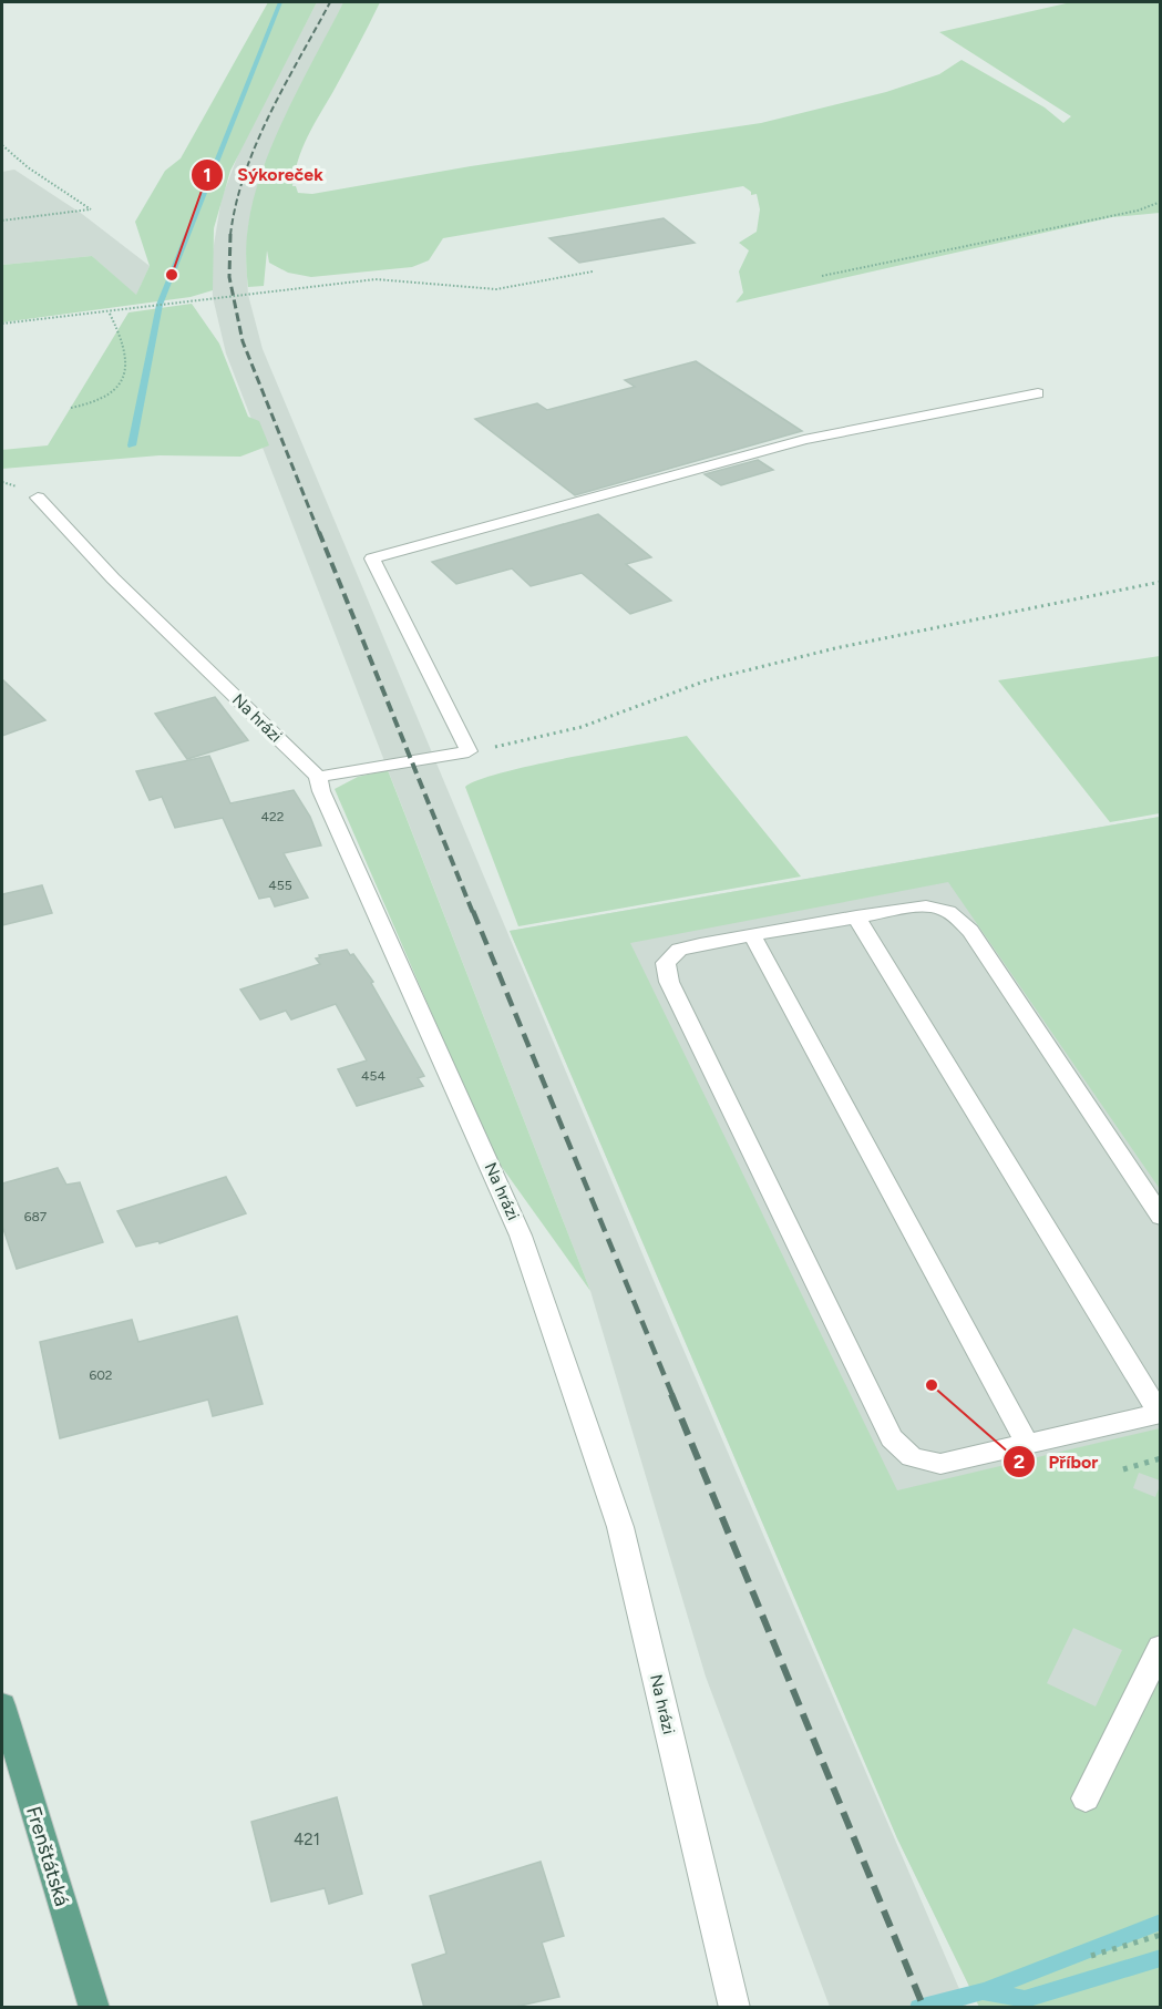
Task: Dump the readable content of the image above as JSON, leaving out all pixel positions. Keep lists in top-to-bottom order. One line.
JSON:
{"streets":{"main road":["Frenštátská"],"street":["Na hrázi"]},"places":["Sýkoreček","Příbor"],"house_numbers":["422","455","454","687","602","421"]}
